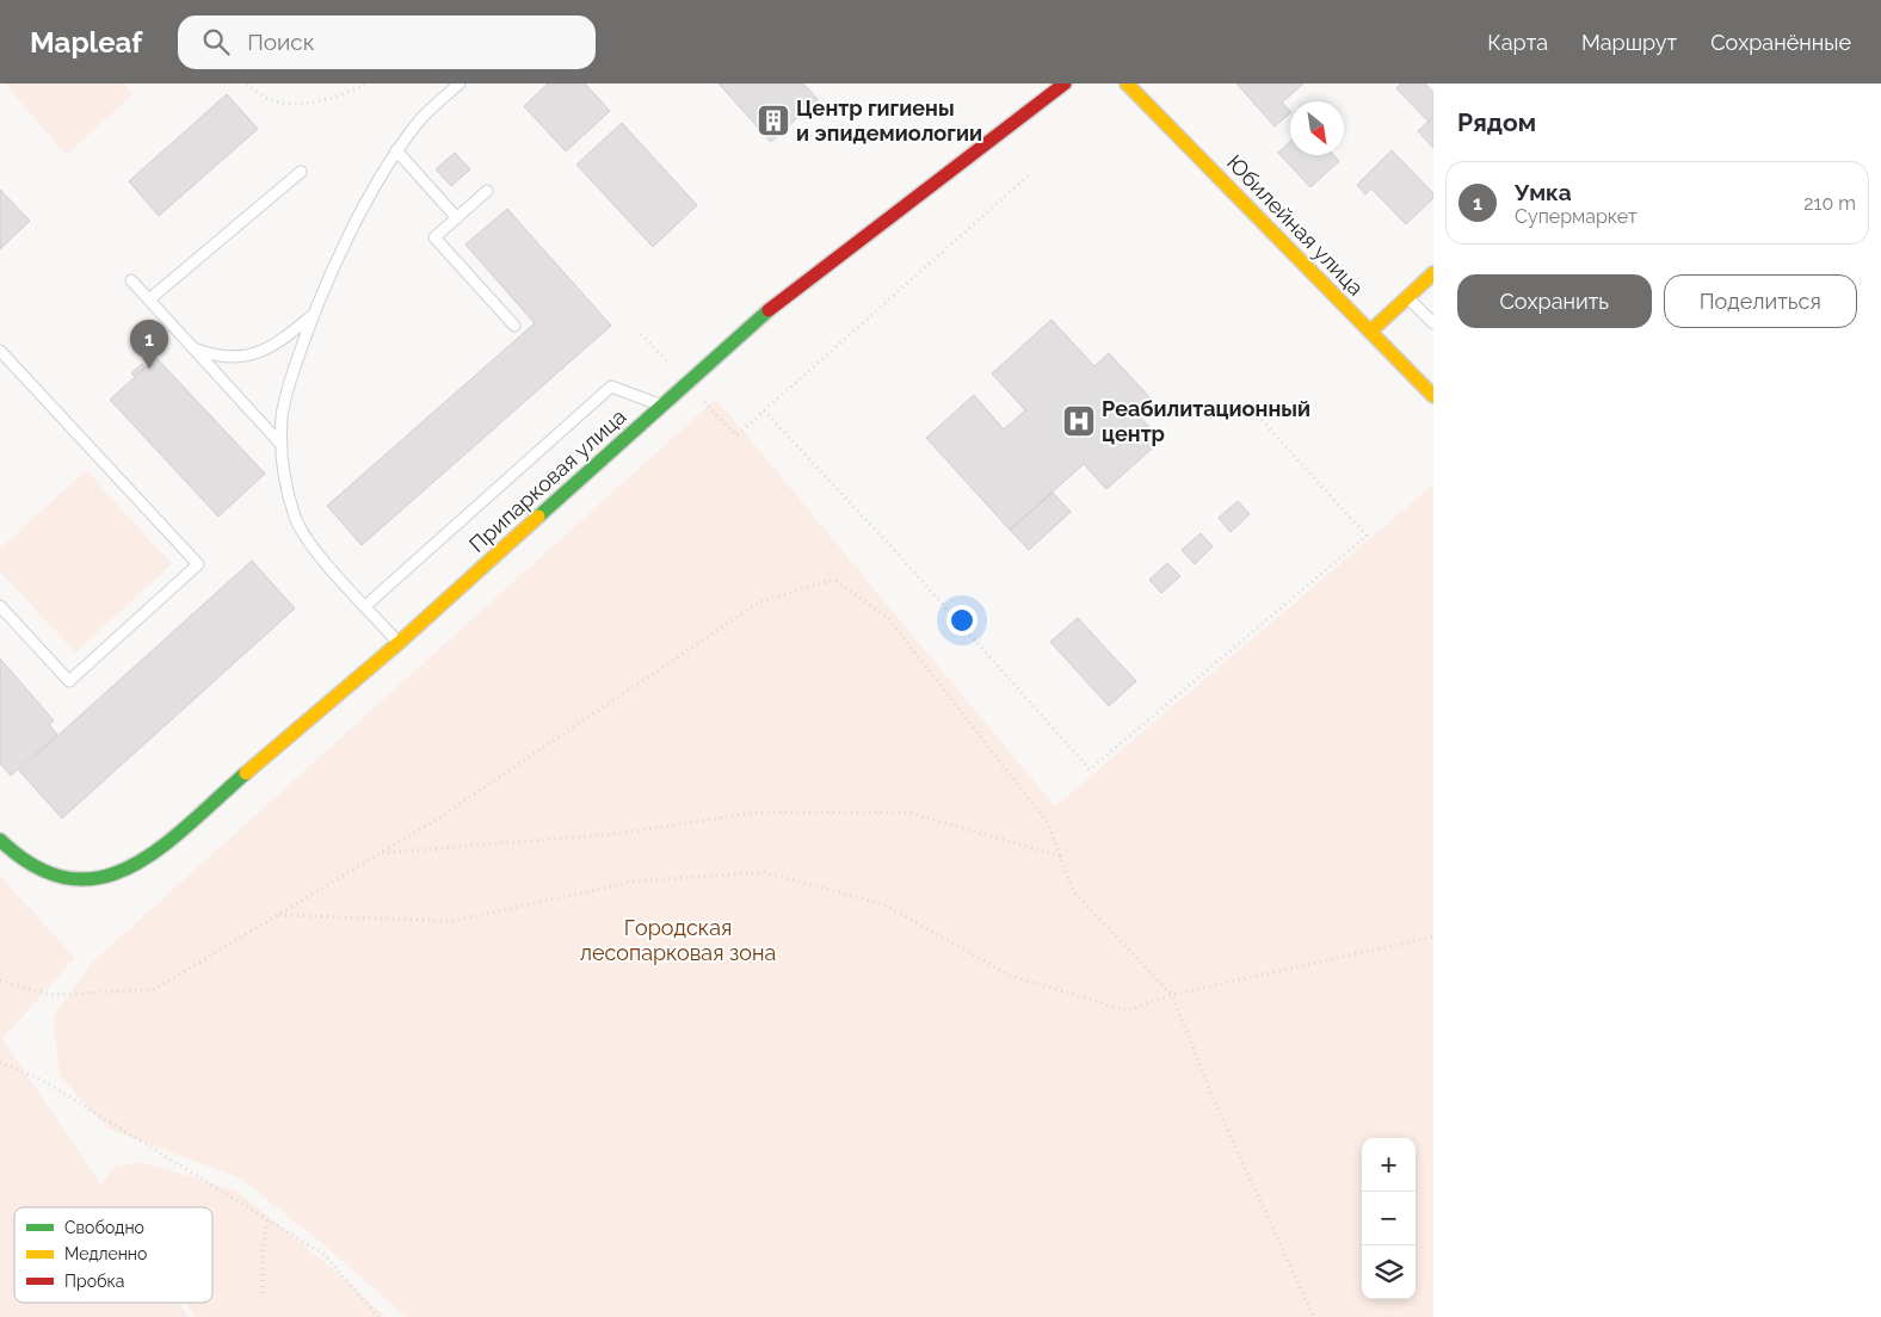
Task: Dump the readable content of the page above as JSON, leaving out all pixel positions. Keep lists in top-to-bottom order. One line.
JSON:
{"streets":{"street":["Юбилейная улица","Припарковая улица"]},"parks":["Городская лесопарковая зона"],"places":{"building":["Центр гигиены и эпидемиологии"],"hospital":["Реабилитационный центр"]},"legend":["Свободно","Медленно","Пробка"],"north":"bottom right","page":{"header":"Mapleaf","search":"Поиск","nav":["Карта","Маршрут","Сохранённые"],"heading":"Рядом","list":[{"mark":"1","name":"Умка","note":"Супермаркет","value":"210 m"}],"buttons":["Сохранить","Поделиться"],"pins":"1","map_buttons":["+","−"]}}
